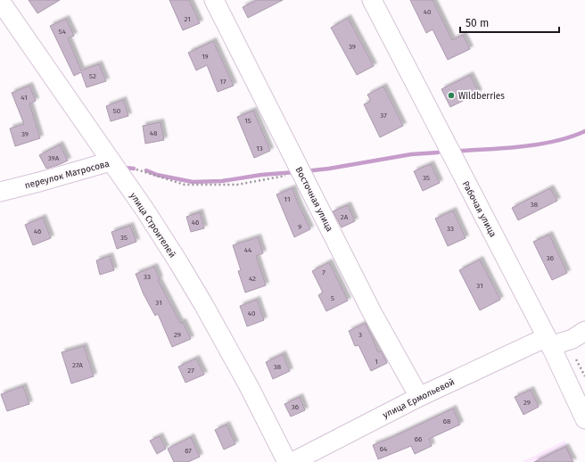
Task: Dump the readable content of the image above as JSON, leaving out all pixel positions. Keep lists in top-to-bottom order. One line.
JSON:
{"streets":{"street":["переулок Матросова","Восточная улица","Рабочая улица","улица Строителей","улица Ермольевой"]},"crossings":[["переулок Матросова","Восточная улица"],["переулок Матросова","улица Строителей"],["Восточная улица","улица Ермольевой"],["Рабочая улица","улица Ермольевой"]],"places":["Wildberries"],"house_numbers":["40","21","54","39","19","52","17","41","50","37","15","48","39","13","39А","35","11","38","2А","46","9","33","46","35","44","36","7","33","42","31","5","31","40","29","3","1","27А","38","27","29","36","68","66","64","67"],"scale_bar":"50 m"}
